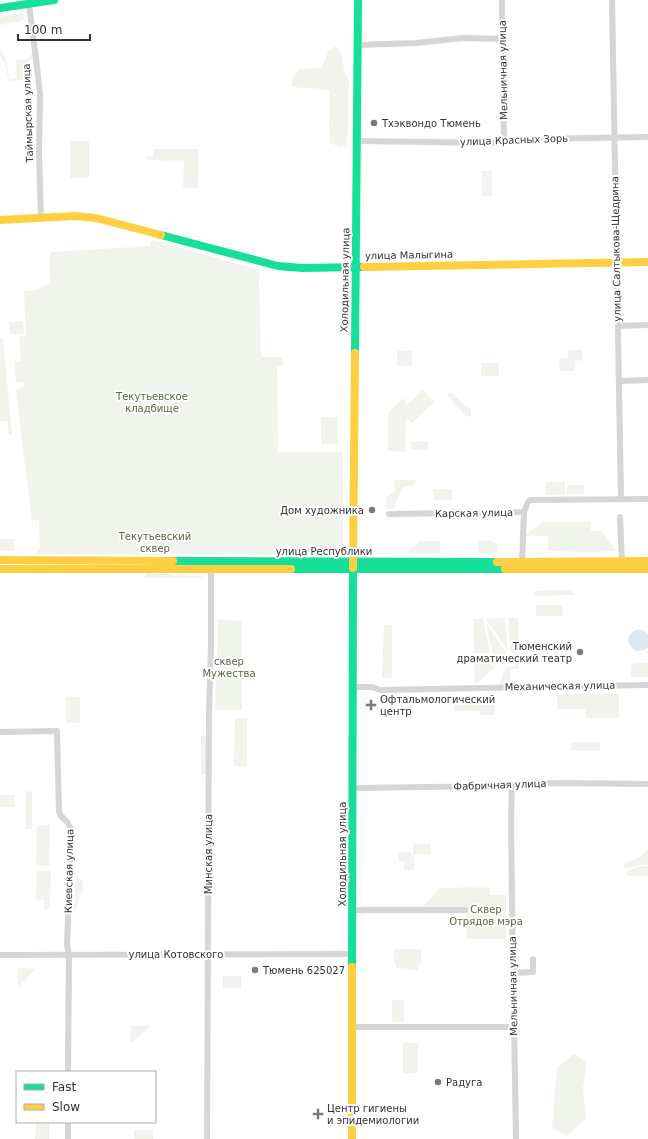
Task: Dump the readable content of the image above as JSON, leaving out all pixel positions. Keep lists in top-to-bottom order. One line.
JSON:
{"streets":{"street":["Мельничная улица","Таймырская улица","улица Красных Зорь","улица Салтыкова-Щедрина","улица Малыгина","Холодильная улица","Карская улица","улица Республики","Механическая улица","Фабричная улица","Минская улица","Киевская улица","улица Котовского"]},"crossings":[["Мельничная улица","улица Красных Зорь"],["Мельничная улица","Фабричная улица"],["Таймырская улица","улица Малыгина"],["улица Красных Зорь","улица Салтыкова-Щедрина"],["улица Красных Зорь","Холодильная улица"],["улица Салтыкова-Щедрина","улица Малыгина"],["улица Салтыкова-Щедрина","Карская улица"],["улица Малыгина","Холодильная улица"],["Холодильная улица","улица Республики"],["Холодильная улица","Механическая улица"],["Холодильная улица","Фабричная улица"],["Холодильная улица","улица Котовского"],["улица Республики","Минская улица"],["Минская улица","улица Котовского"],["Киевская улица","улица Котовского"]],"parks":["Текутьевское кладбище","Текутьевский сквер","сквер Мужества","Сквер Отрядов мэра"],"places":{"other":["Тхэквондо Тюмень","Дом художника","Тюменский драматический театр","Тюмень 625027","Радуга"],"health":["Офтальмологический центр","Центр гигиены и эпидемиологии"]},"legend":["Fast","Slow"],"scale_bar":"100 m"}
